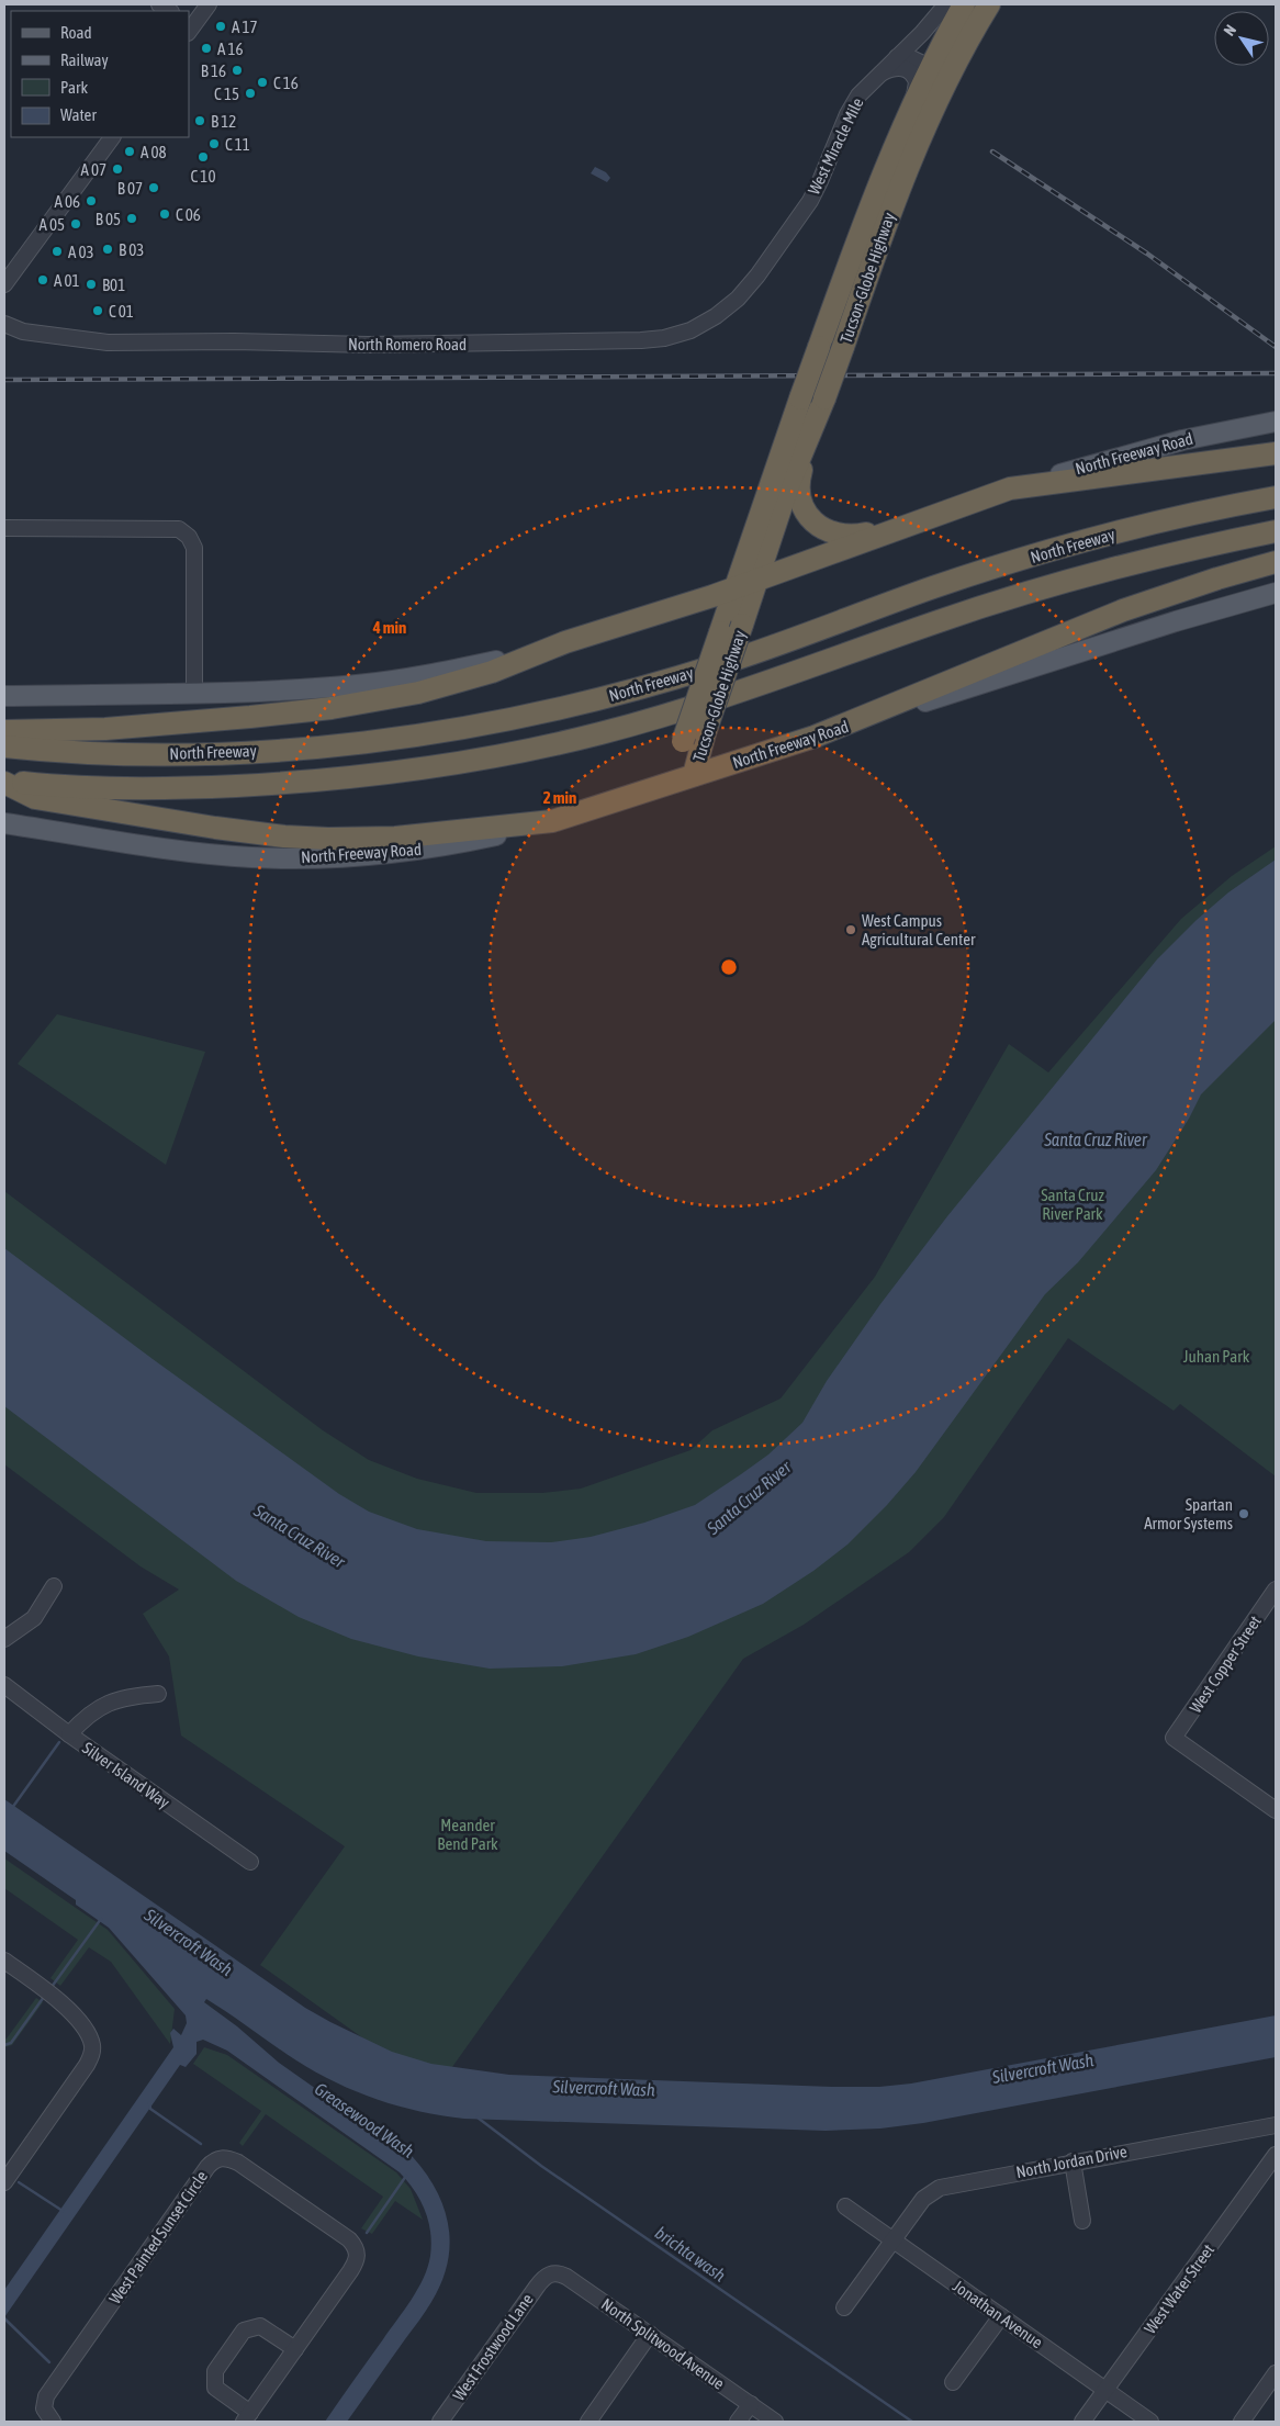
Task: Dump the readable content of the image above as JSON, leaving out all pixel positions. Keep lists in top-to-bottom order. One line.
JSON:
{"streets":{"highway":["Tucson-Globe Highway","North Freeway Road","North Freeway"],"street":["West Miracle Mile","North Romero Road","West Copper Street","Silver Island Way","North Jordan Drive","West Painted Sunset Circle","West Water Street","Jonathan Avenue","North Splitwood Avenue","West Frostwood Lane"]},"crossings":[["West Miracle Mile","North Romero Road"],["Tucson-Globe Highway","North Freeway Road"],["North Jordan Drive","Jonathan Avenue"],["West Water Street","Jonathan Avenue"],["North Splitwood Avenue","West Frostwood Lane"]],"water":["Santa Cruz River","Silvercroft Wash","Greasewood Wash","brichta wash"],"parks":["Santa Cruz River Park","Juhan Park","Meander Bend Park"],"places":["A 17","A 16","B 16","C 16","C 15","B 12","C 11","A 08","C 10","A 07","B 07","A 06","C 06","B 05","A 05","B 03","A 03","A 01","B01","C 01","West Campus Agricultural Center","Spartan Armor Systems"],"legend":["Road","Railway","Park","Water"],"north":"top left","rings":["4 min","2 min"]}
